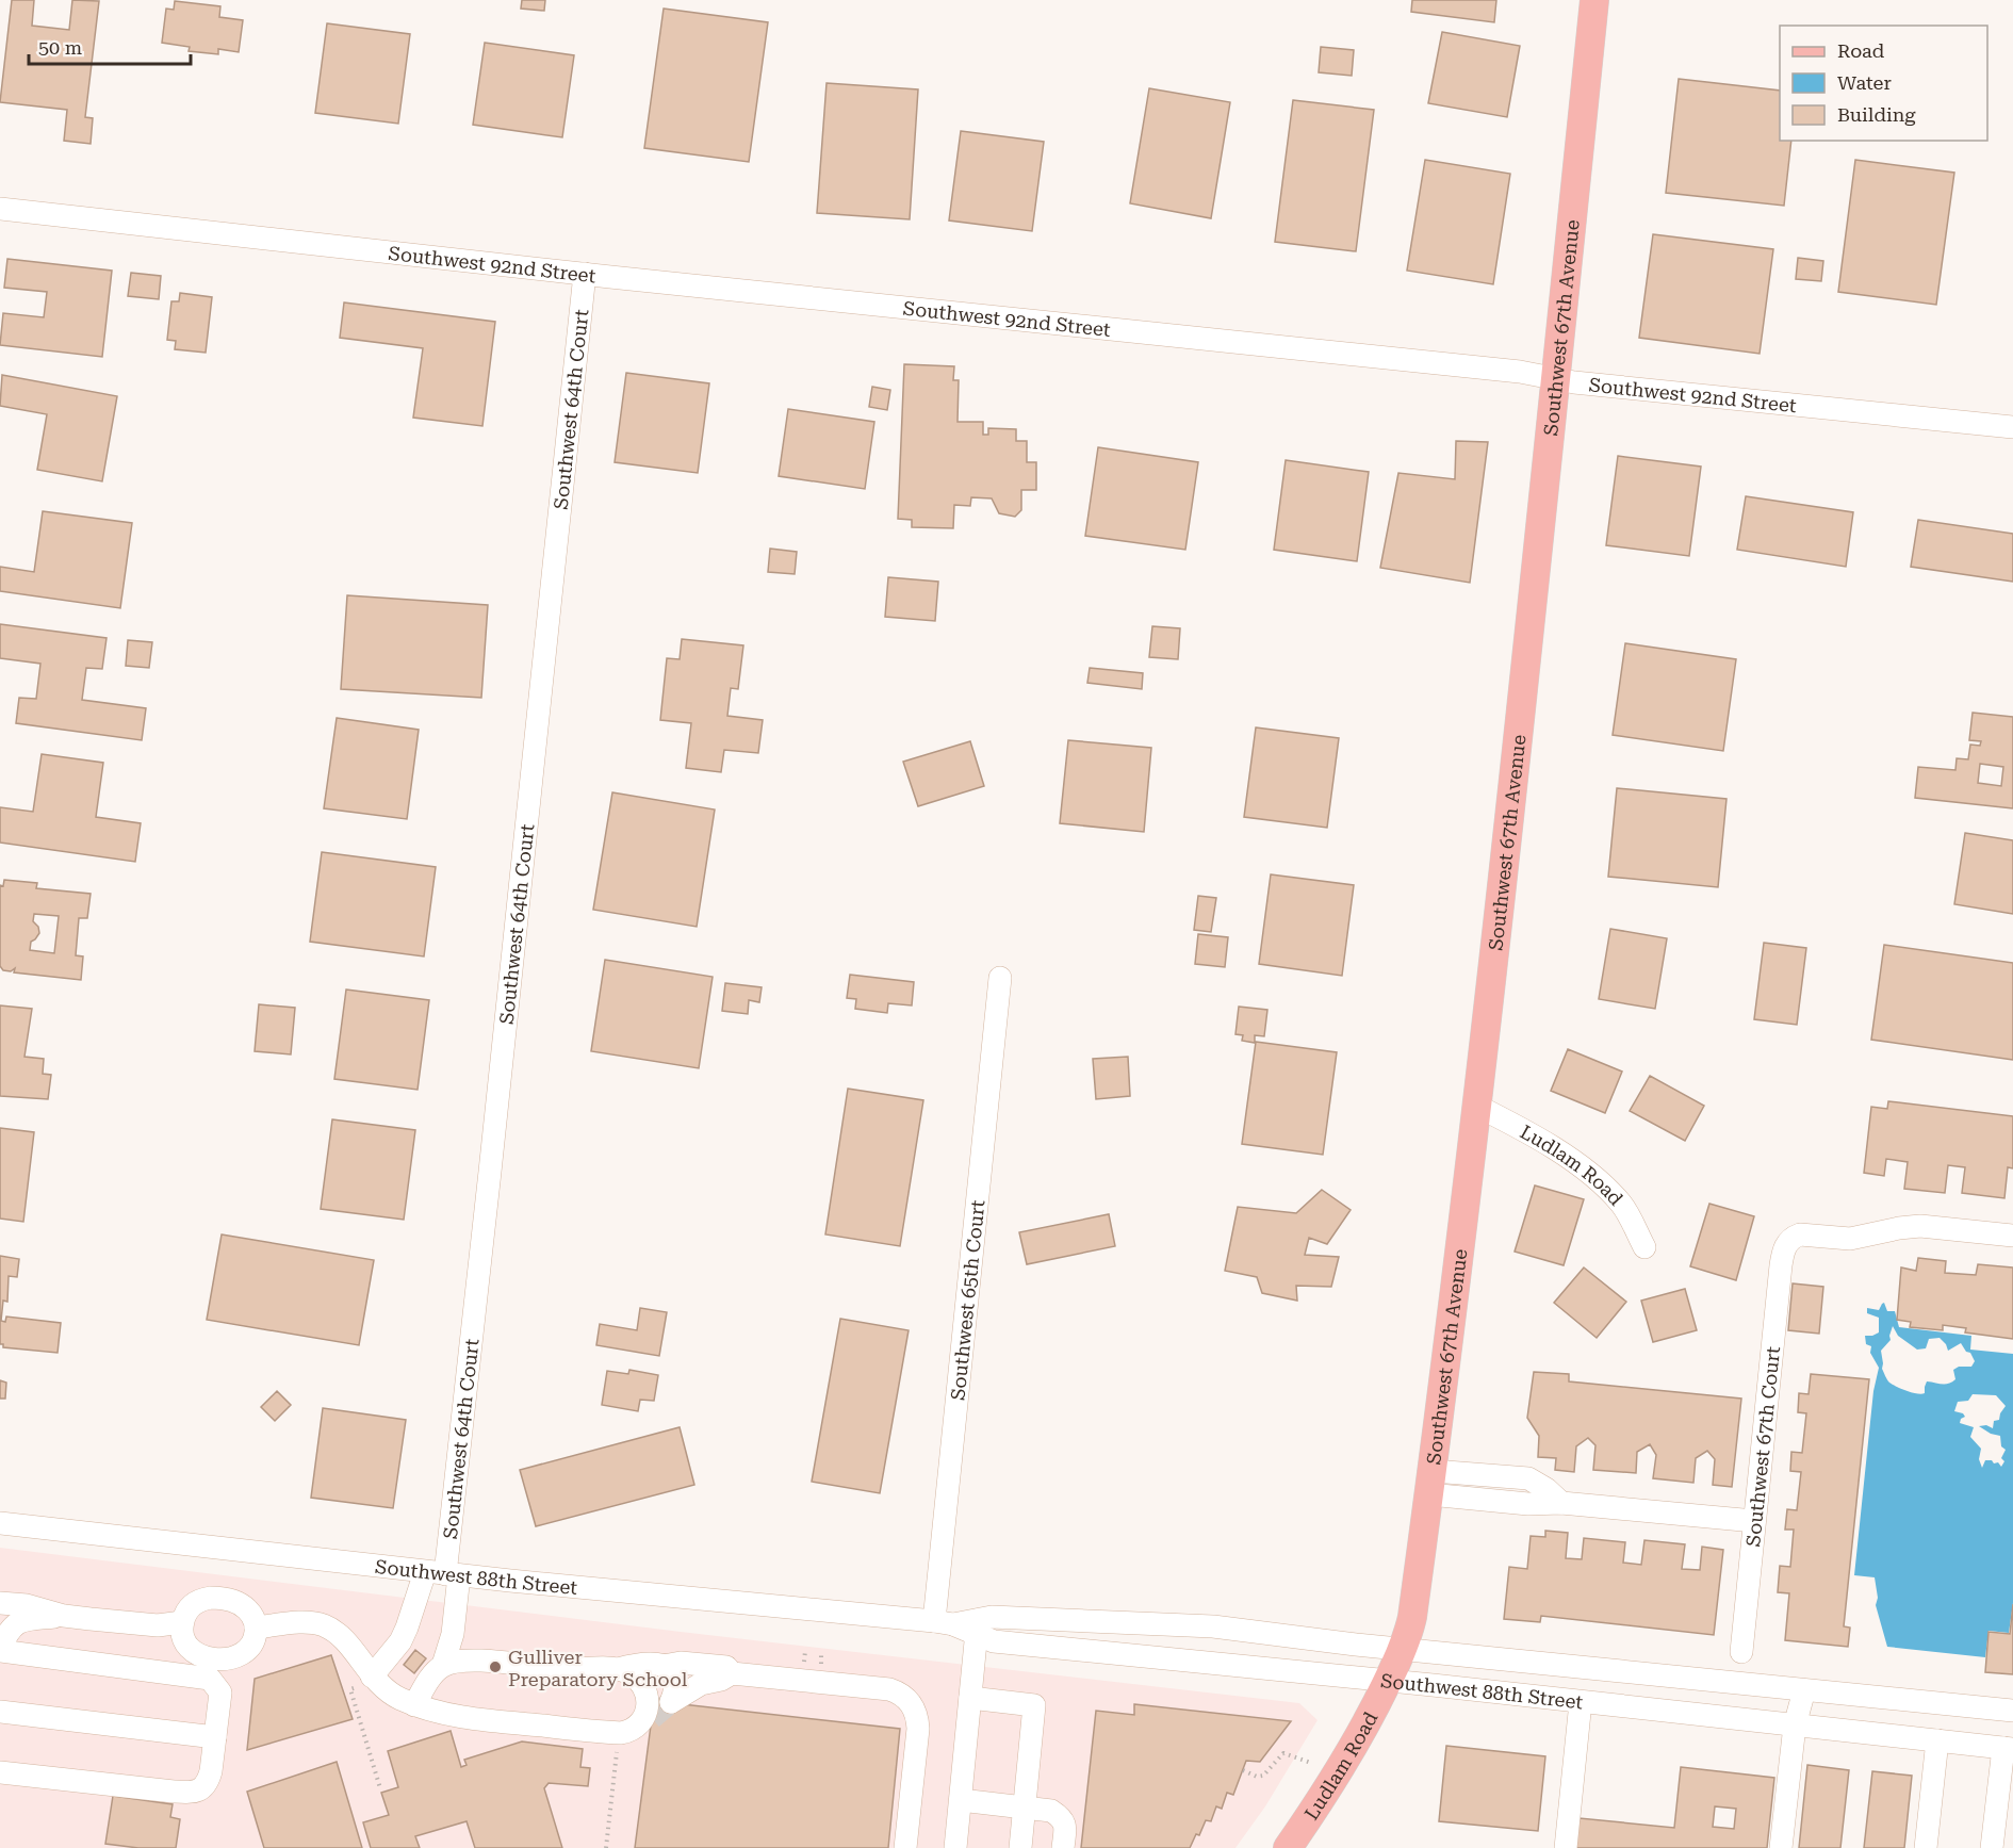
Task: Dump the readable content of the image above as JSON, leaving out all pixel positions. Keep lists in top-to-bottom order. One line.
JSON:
{"streets":{"main road":["Southwest 67th Avenue","Ludlam Road"],"street":["Southwest 92nd Street","Southwest 64th Court","Southwest 65th Court","Southwest 67th Court","Southwest 88th Street"]},"crossings":[["Southwest 92nd Street","Southwest 67th Avenue"],["Southwest 92nd Street","Southwest 64th Court"],["Southwest 67th Avenue","Ludlam Road"],["Southwest 67th Avenue","Southwest 88th Street"],["Southwest 64th Court","Southwest 88th Street"],["Ludlam Road","Southwest 88th Street"],["Southwest 65th Court","Southwest 88th Street"]],"places":["Gulliver Preparatory School"],"legend":["Road","Water","Building"],"scale_bar":"50 m"}
